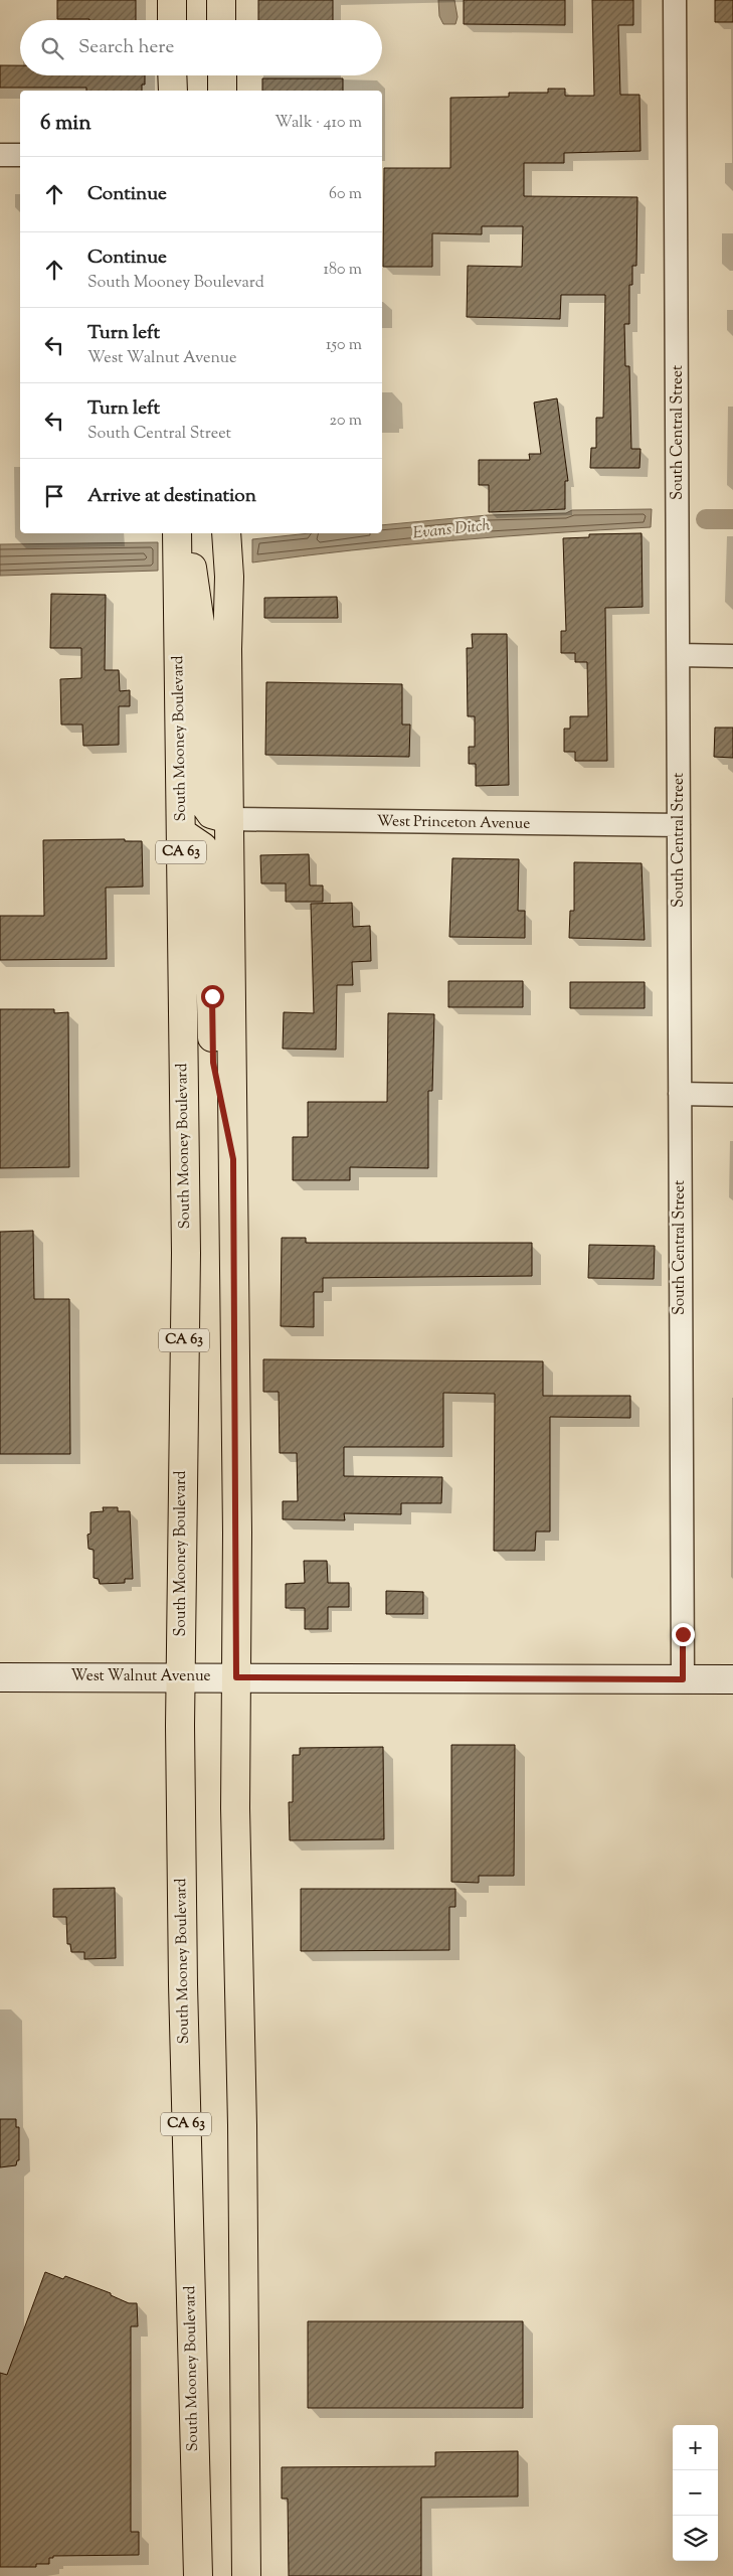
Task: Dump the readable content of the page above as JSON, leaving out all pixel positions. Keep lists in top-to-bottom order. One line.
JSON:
{"streets":{"main road":["South Mooney Boulevard","CA 63","West Walnut Avenue"],"street":["South Central Street","West Princeton Avenue"]},"crossings":[["South Central Street","West Princeton Avenue"],["South Central Street","West Walnut Avenue"],["South Mooney Boulevard","West Walnut Avenue"]],"water":["Evans Ditch"],"page":{"search":"Search here","heading":["6 min","Walk · 410 m"],"list":[["Continue","60 m"],["Continue","South Mooney Boulevard","180 m"],["Turn left","West Walnut Avenue","150 m"],["Turn left","South Central Street","20 m"],"Arrive at destination"],"map_buttons":["+","−"]}}
